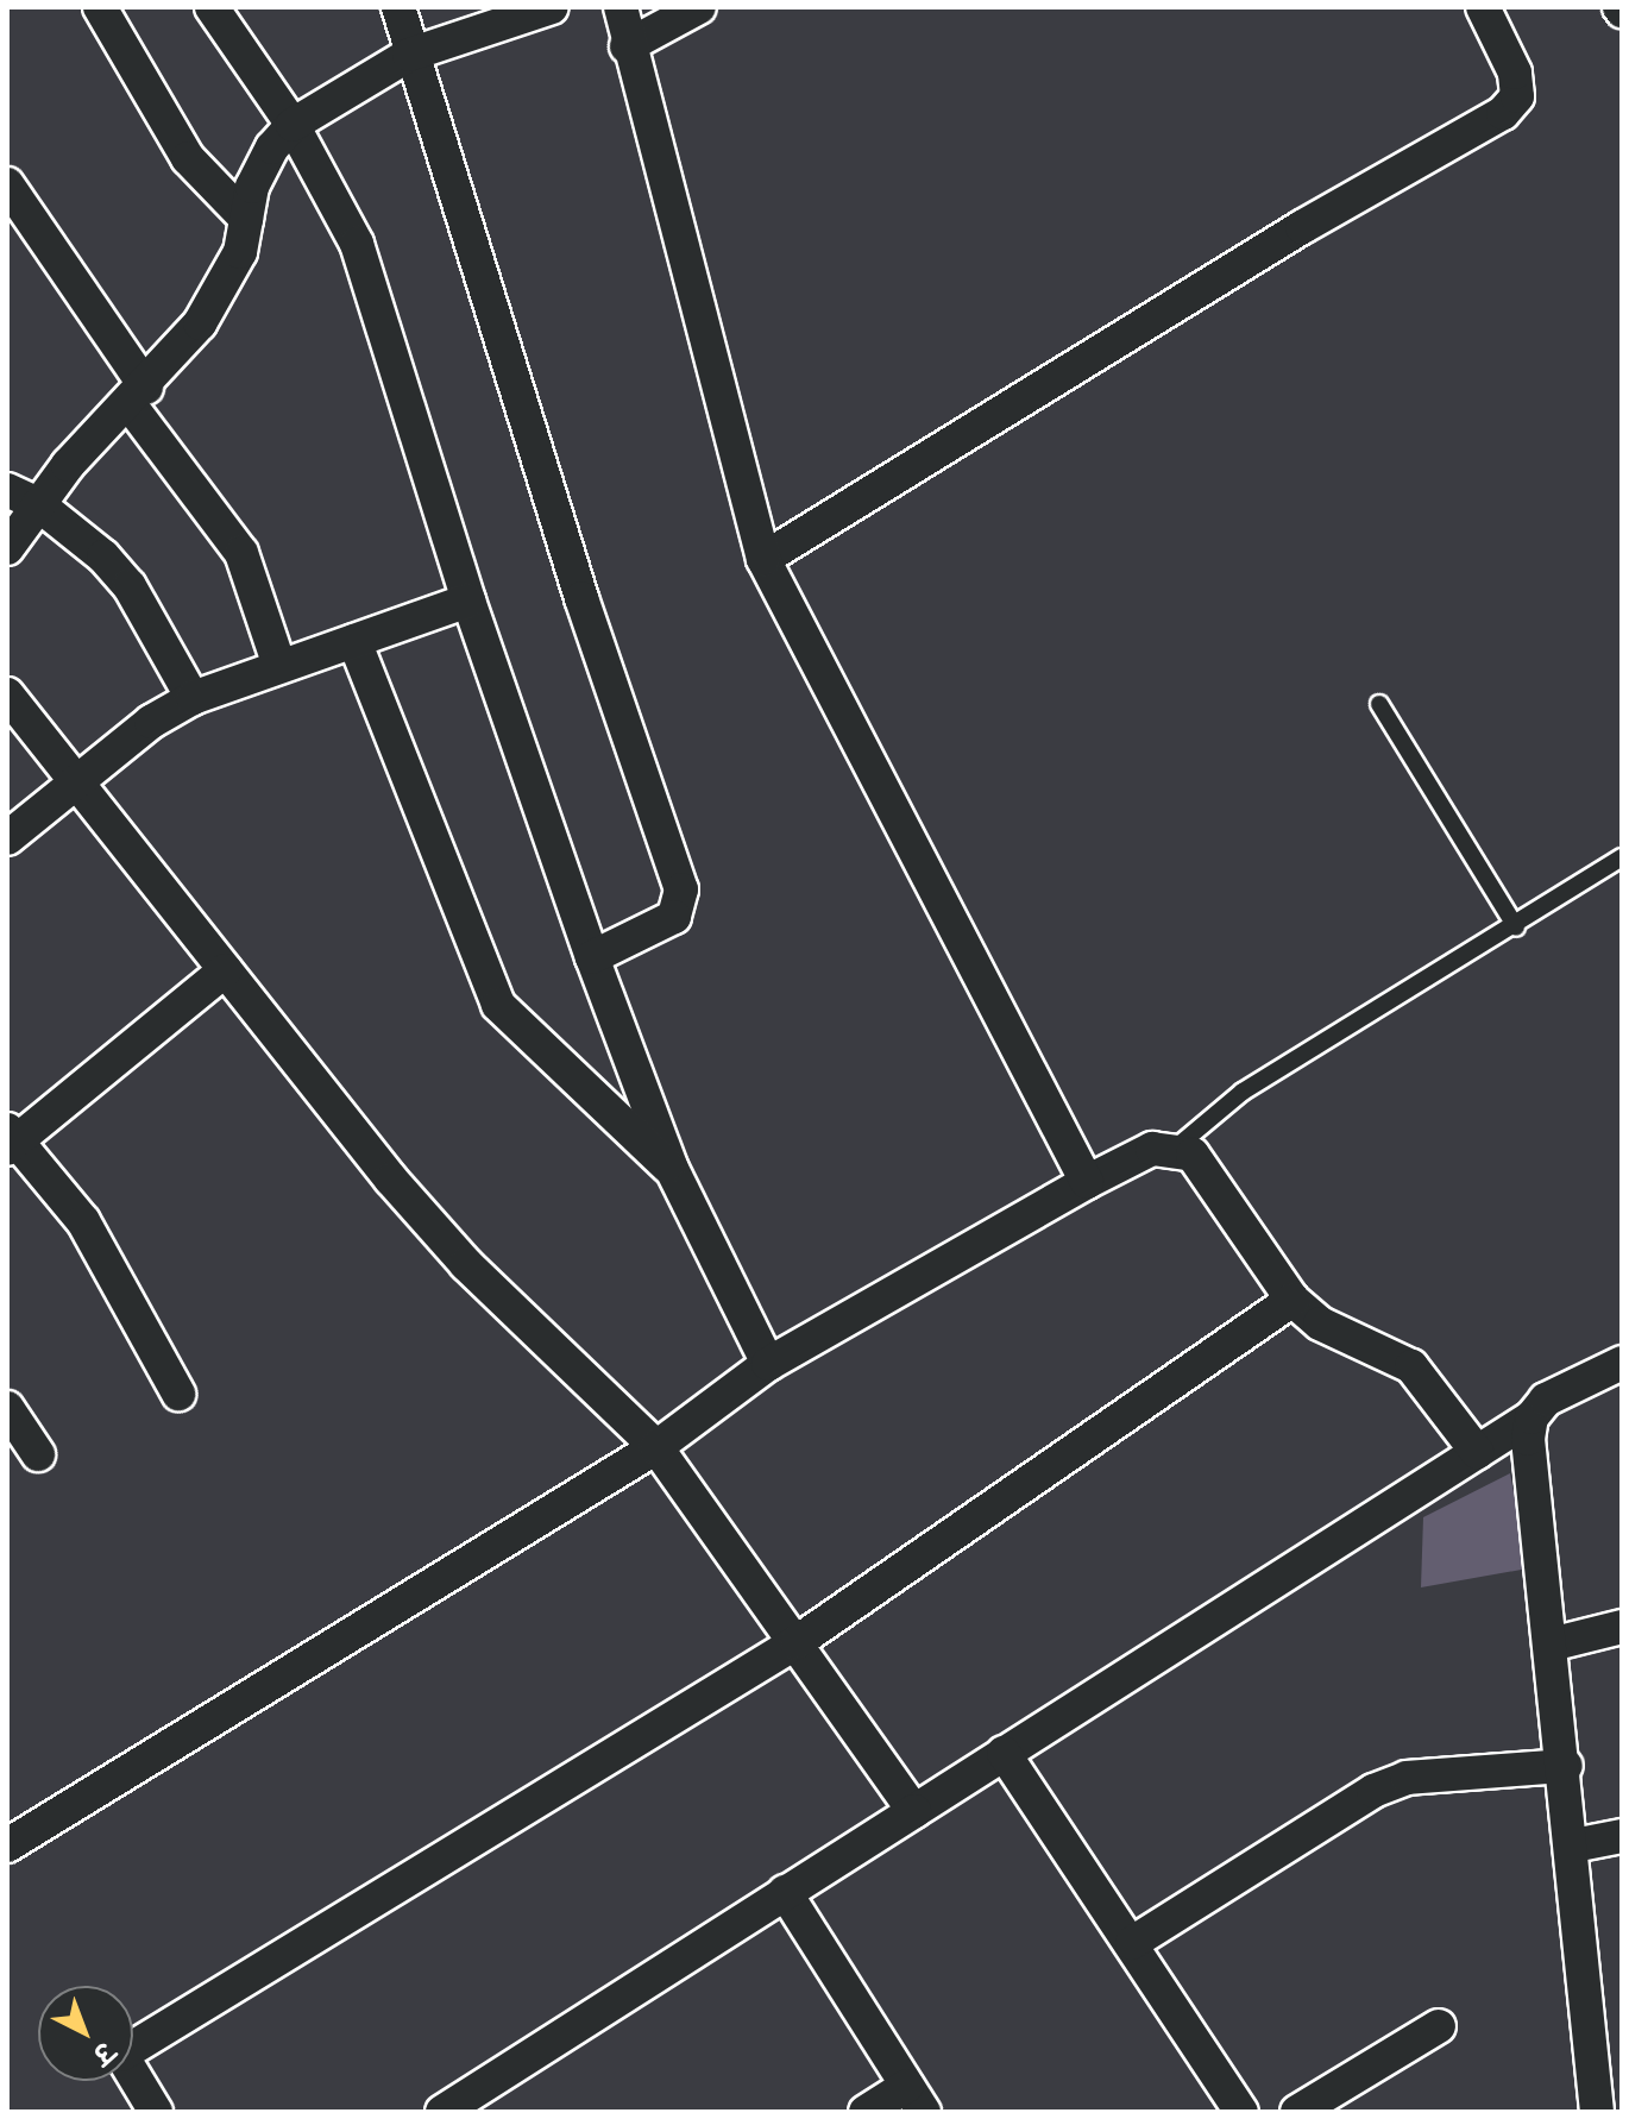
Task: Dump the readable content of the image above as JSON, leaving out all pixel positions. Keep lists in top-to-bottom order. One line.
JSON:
{"north":"bottom right"}
